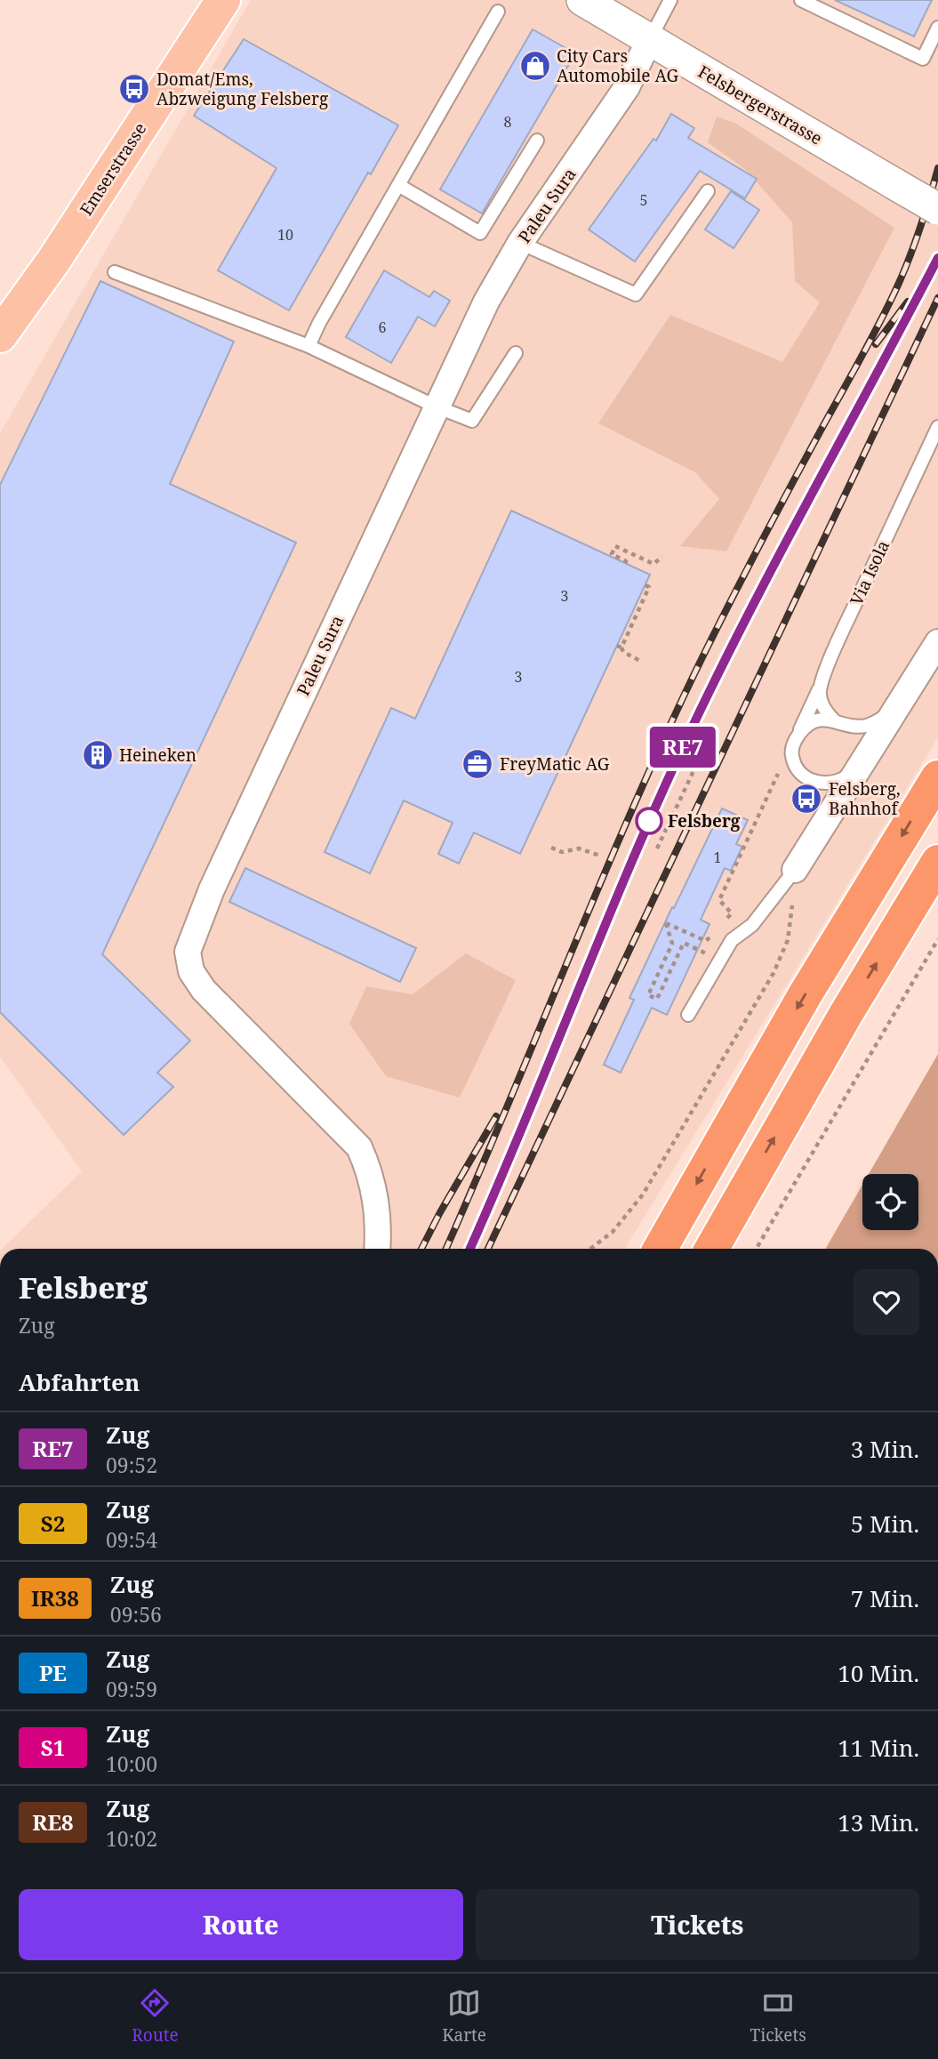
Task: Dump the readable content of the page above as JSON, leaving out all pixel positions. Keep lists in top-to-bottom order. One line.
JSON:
{"streets":{"main road":["Emserstrasse"],"street":["Felsbergerstrasse","Paleu Sura"],"lane":["Via Isola"]},"crossings":[["Felsbergerstrasse","Paleu Sura"]],"places":{"shop":["City Cars Automobile AG"],"bus stop":["Domat/Ems, Abzweigung Felsberg","Felsberg, Bahnhof"],"building":["Heineken"],"office":["FreyMatic AG"],"other":["Felsberg"]},"house_numbers":["8","5","10","6","3","3","1"],"page":{"on_map":"RE7","heading":[["Felsberg","Zug"],"Abfahrten"],"list":[{"mark":"RE7","name":"Zug","note":"09:52","value":"3 Min."},{"mark":"S2","name":"Zug","note":"09:54","value":"5 Min."},{"mark":"IR38","name":"Zug","note":"09:56","value":"7 Min."},{"mark":"PE","name":"Zug","note":"09:59","value":"10 Min."},{"mark":"S1","name":"Zug","note":"10:00","value":"11 Min."},{"mark":"RE8","name":"Zug","note":"10:02","value":"13 Min."}],"buttons":["Route","Tickets"],"tabs":["Route","Karte","Tickets"]}}
